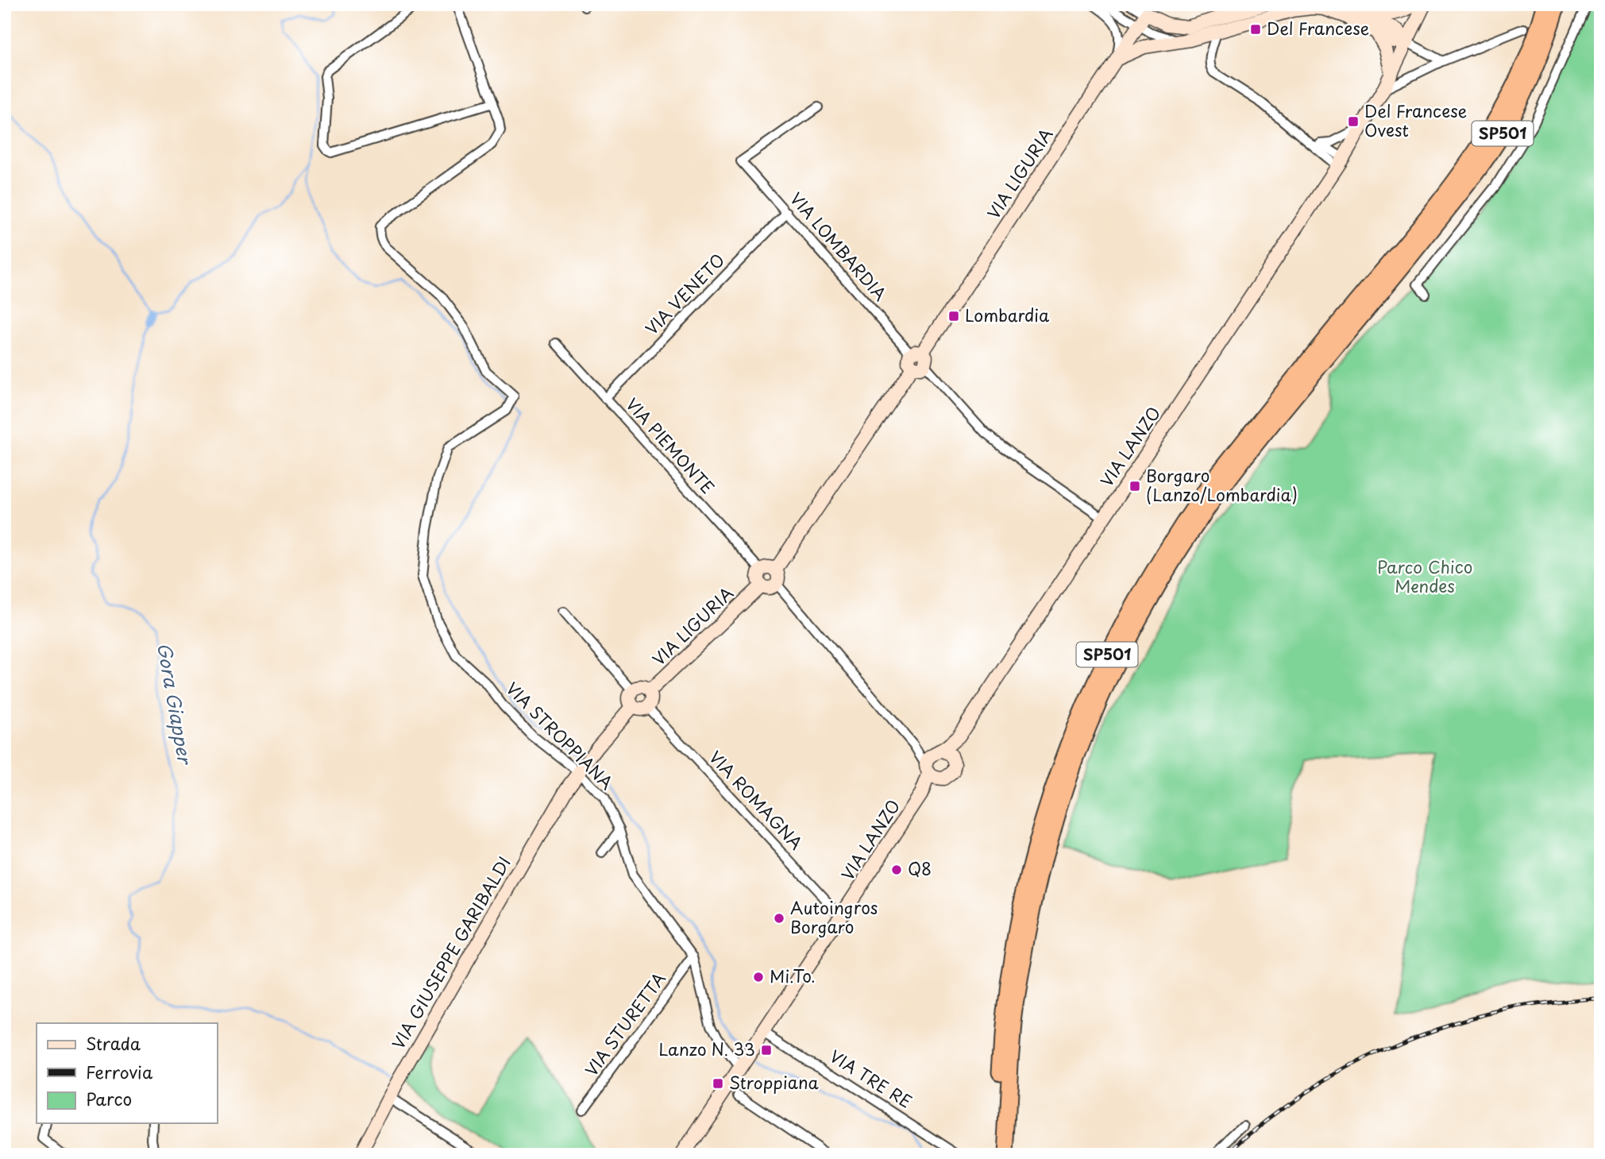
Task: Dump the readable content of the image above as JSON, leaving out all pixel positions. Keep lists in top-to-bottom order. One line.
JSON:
{"streets":{"highway":["SP501"],"street":["VIA LIGURIA","VIA LOMBARDIA","VIA VENETO","VIA PIEMONTE","VIA LANZO","VIA STROPPIANA","VIA ROMAGNA","VIA GIUSEPPE GARIBALDI","VIA STURETTA","VIA TRE RE"]},"crossings":[["VIA LIGURIA","VIA LOMBARDIA"],["VIA LIGURIA","VIA PIEMONTE"],["VIA LIGURIA","VIA ROMAGNA"],["VIA LOMBARDIA","VIA VENETO"],["VIA LOMBARDIA","VIA LANZO"],["VIA VENETO","VIA PIEMONTE"],["VIA LANZO","VIA STROPPIANA"],["VIA LANZO","VIA ROMAGNA"],["VIA LANZO","VIA TRE RE"],["VIA STROPPIANA","VIA GIUSEPPE GARIBALDI"],["VIA STROPPIANA","VIA STURETTA"]],"water":["Gora Giapper"],"parks":["Parco Chico Mendes"],"places":{"transit":["Del Francese","Del Francese Ovest","Lombardia","Borgaro (Lanzo/Lombardia)","Lanzo N. 33","Stroppiana"],"other":["Q8","Autoingros Borgaro","Mi.To."]},"legend":["Strada","Ferrovia","Parco"]}
